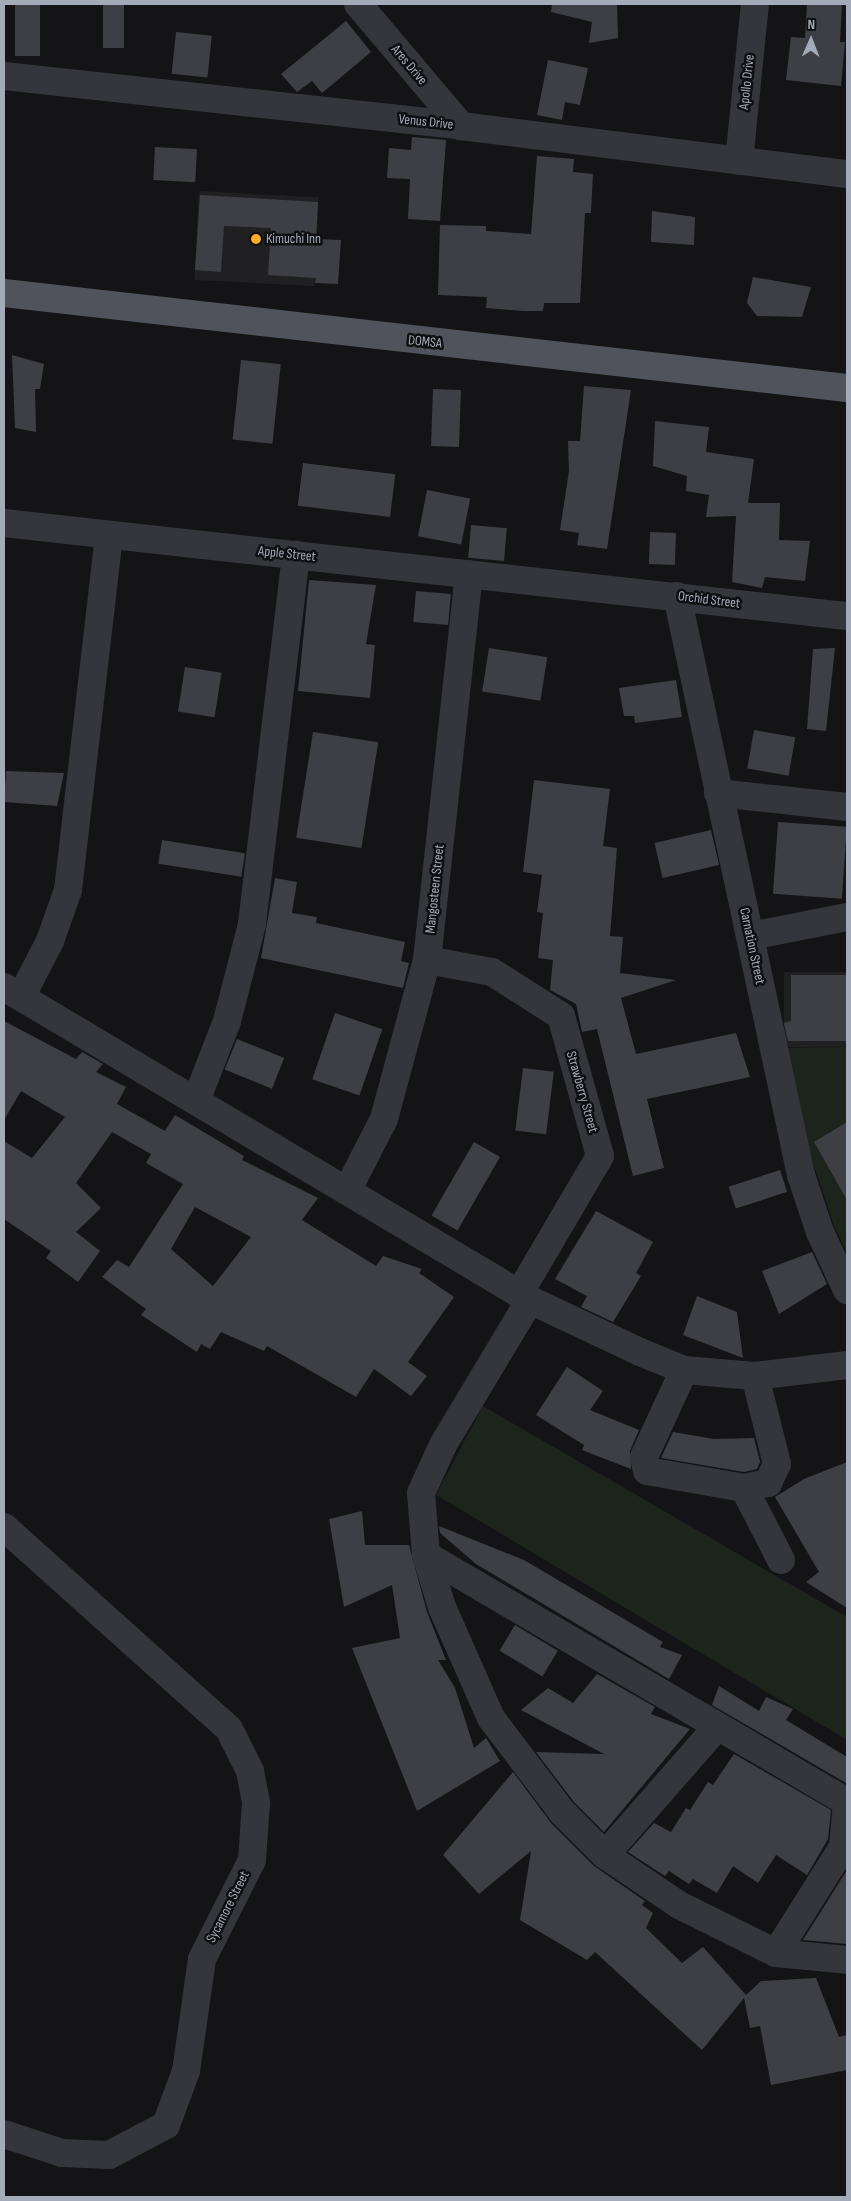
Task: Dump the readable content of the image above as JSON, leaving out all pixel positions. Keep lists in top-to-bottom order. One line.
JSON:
{"streets":{"main road":["DOMSA"],"street":["Ares Drive","Apollo Drive","Venus Drive","Apple Street","Orchid Street","Mangosteen Street","Carnation Street","Strawberry Street","Sycamore Street"]},"crossings":[["Ares Drive","Venus Drive"],["Apollo Drive","Venus Drive"],["Apple Street","Orchid Street"],["Apple Street","Mangosteen Street"],["Orchid Street","Carnation Street"],["Mangosteen Street","Strawberry Street"]],"places":["Kimuchi Inn"],"north":"top"}
